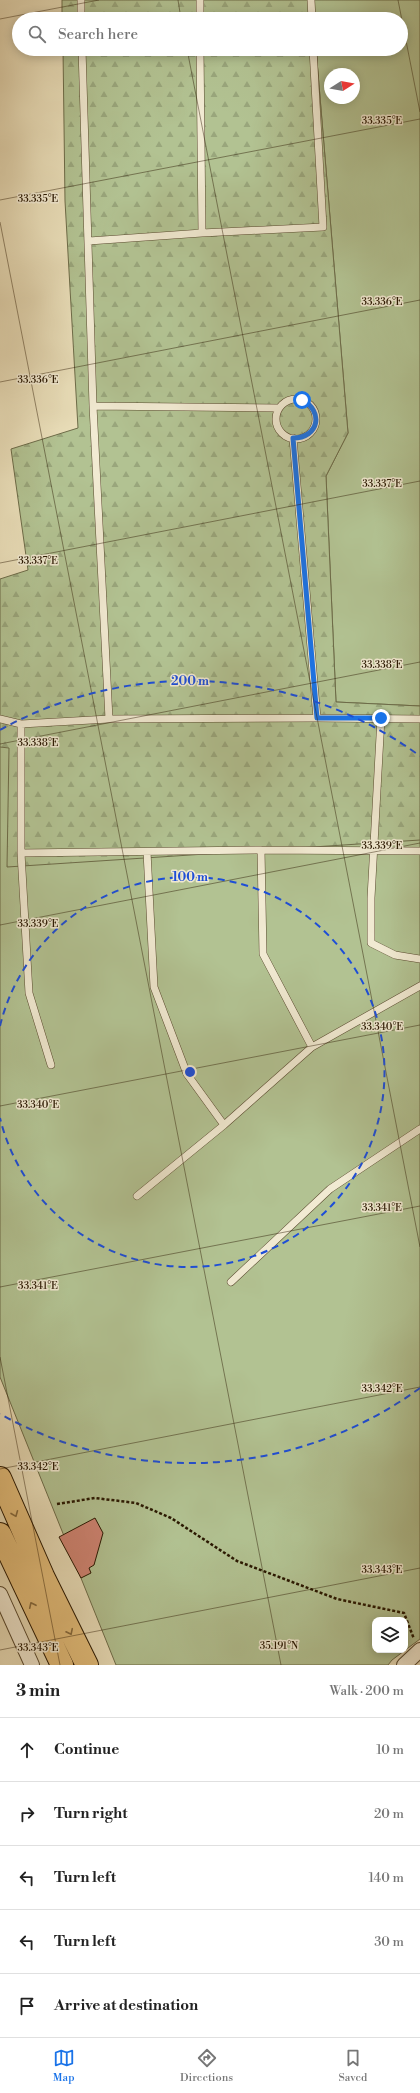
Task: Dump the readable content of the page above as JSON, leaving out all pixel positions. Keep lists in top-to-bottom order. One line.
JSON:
{"north":"right","page":{"search":"Search here","heading":["3 min","Walk · 200 m"],"list":[["Continue","10 m"],["Turn right","20 m"],["Turn left","140 m"],["Turn left","30 m"],"Arrive at destination"],"nav":["Map","Directions","Saved"]},"coordinates":["33.335°E","33.336°E","33.337°E","33.338°E","33.339°E","33.340°E","33.341°E","33.342°E","33.343°E","35.191°N"],"rings":["200 m","100 m"]}
